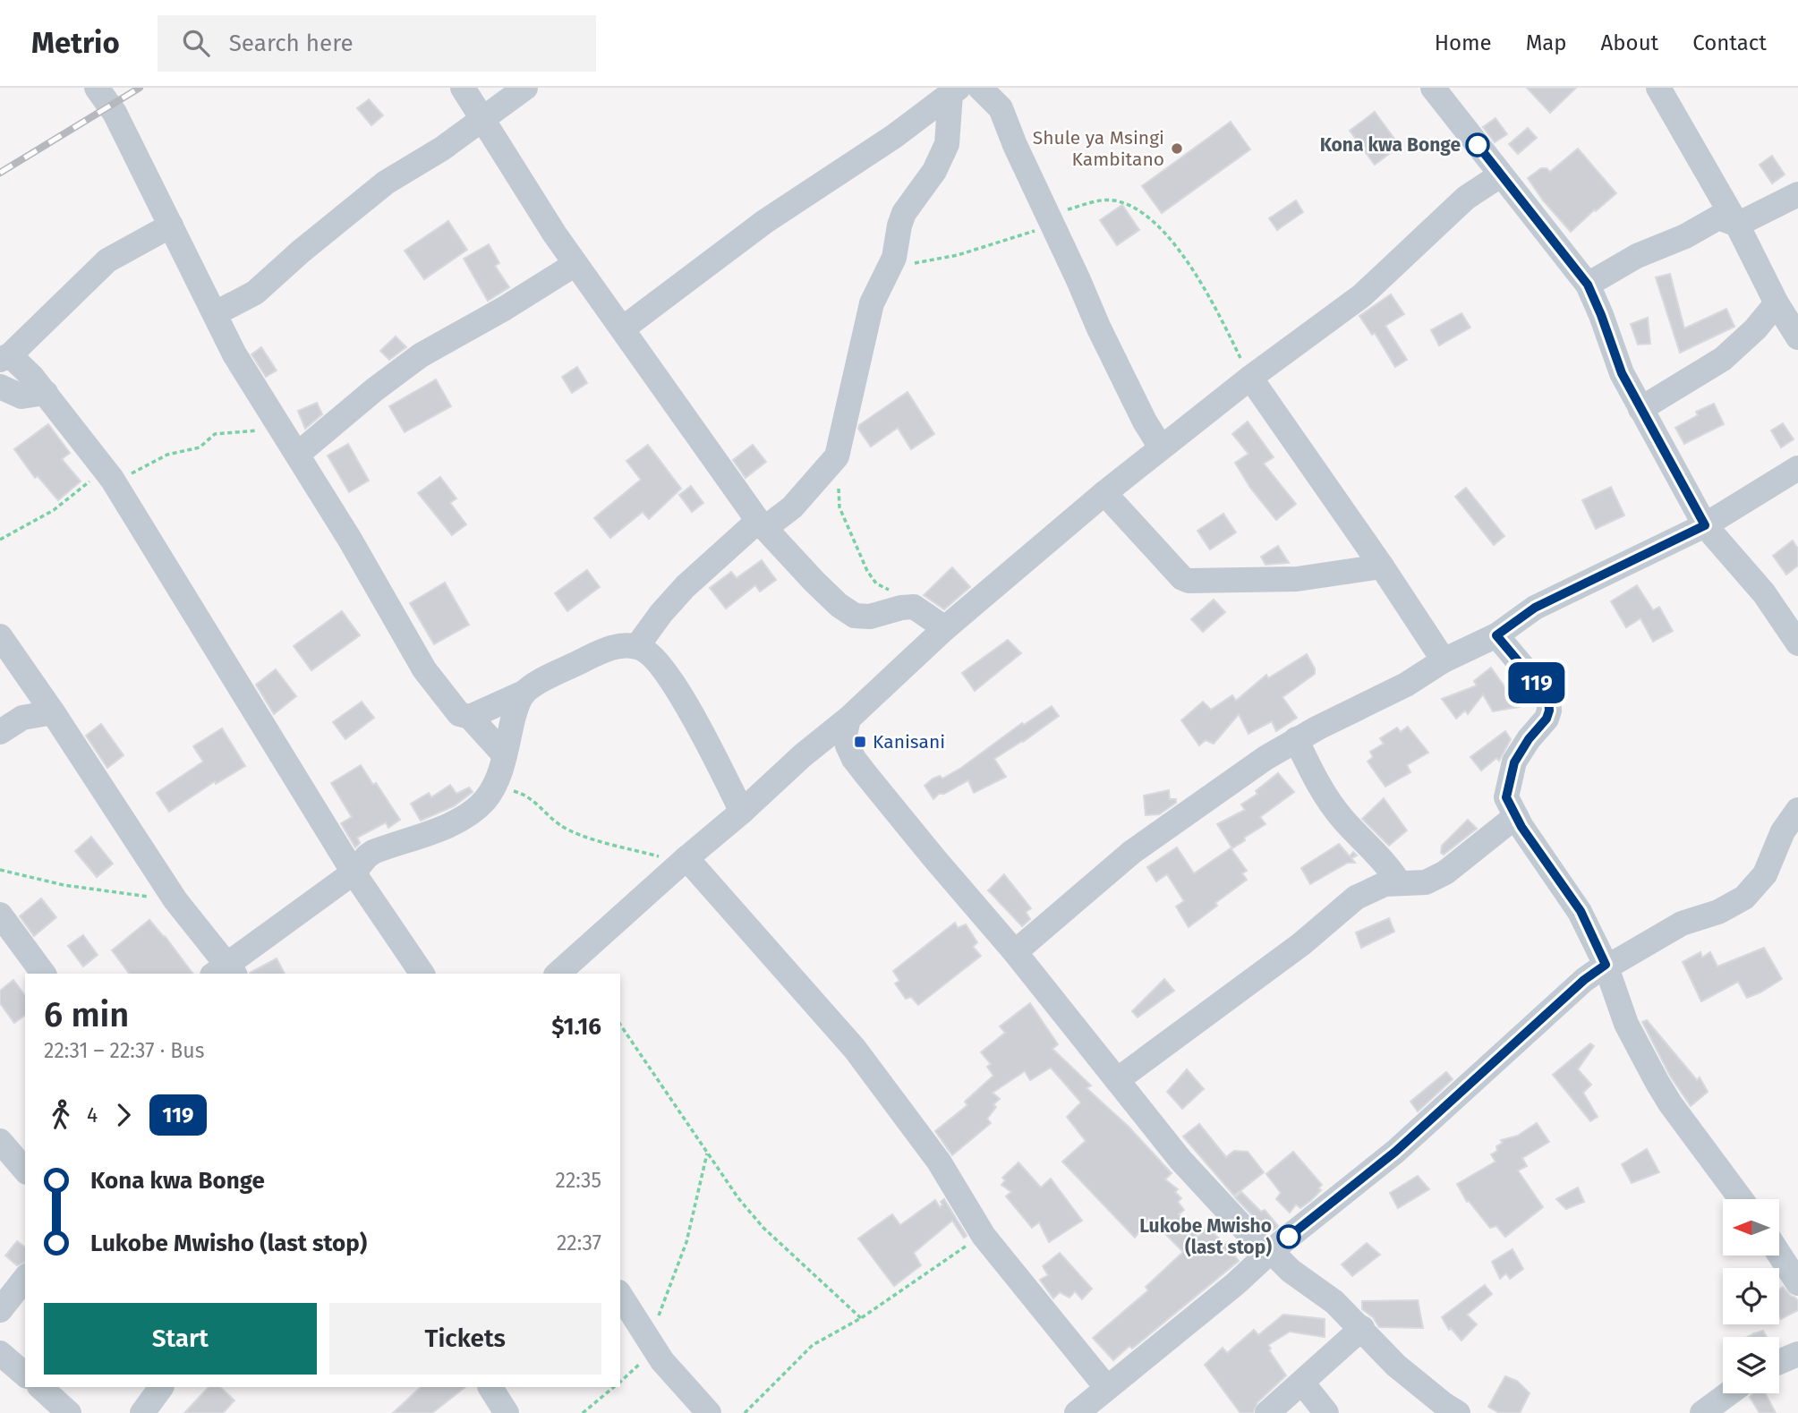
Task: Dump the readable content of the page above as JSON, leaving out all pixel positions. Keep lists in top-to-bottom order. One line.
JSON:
{"places":{"other":["Kona kwa Bonge","Shule ya Msingi Kambitano","Lukobe Mwisho (last stop)"],"transit":["Kanisani"]},"lines":["bus line 119"],"north":"left","page":{"header":"Metrio","search":"Search here","nav":["Home","Map","About","Contact"],"on_map":"119","heading":["6 min","22:31 – 22:37 · Bus","$1.16"],"legs":["4","119"],"list":[{"name":"Kona kwa Bonge","value":"22:35"},{"name":"Lukobe Mwisho (last stop)","value":"22:37"}],"buttons":["Start","Tickets"]}}
